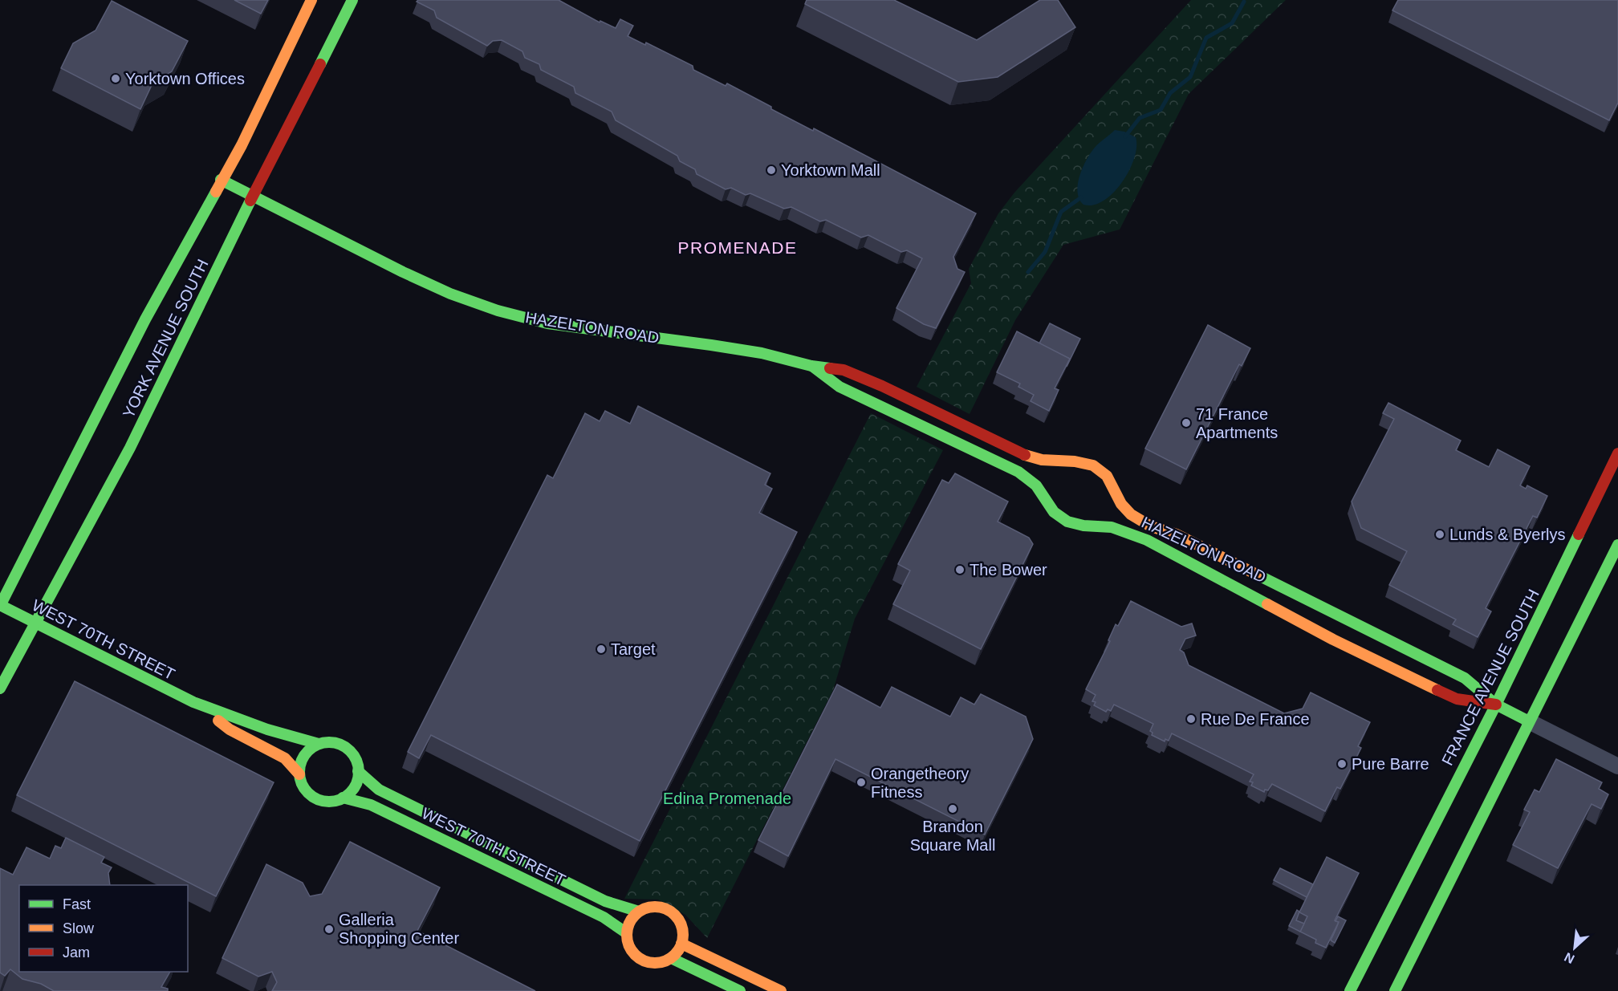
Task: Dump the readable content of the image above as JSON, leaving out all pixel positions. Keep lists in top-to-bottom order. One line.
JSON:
{"streets":{"street":["HAZELTON ROAD","YORK AVENUE SOUTH","WEST 70TH STREET","FRANCE AVENUE SOUTH"]},"crossings":[["HAZELTON ROAD","YORK AVENUE SOUTH"],["HAZELTON ROAD","FRANCE AVENUE SOUTH"],["YORK AVENUE SOUTH","WEST 70TH STREET"]],"districts":["PROMENADE"],"parks":["Edina Promenade"],"places":["Yorktown Offices","Yorktown Mall","71 France Apartments","Lunds & Byerlys","The Bower","Target","Rue De France","Pure Barre","Orangetheory Fitness","Brandon Square Mall","Galleria Shopping Center"],"legend":["Fast","Slow","Jam"],"north":"bottom left"}
